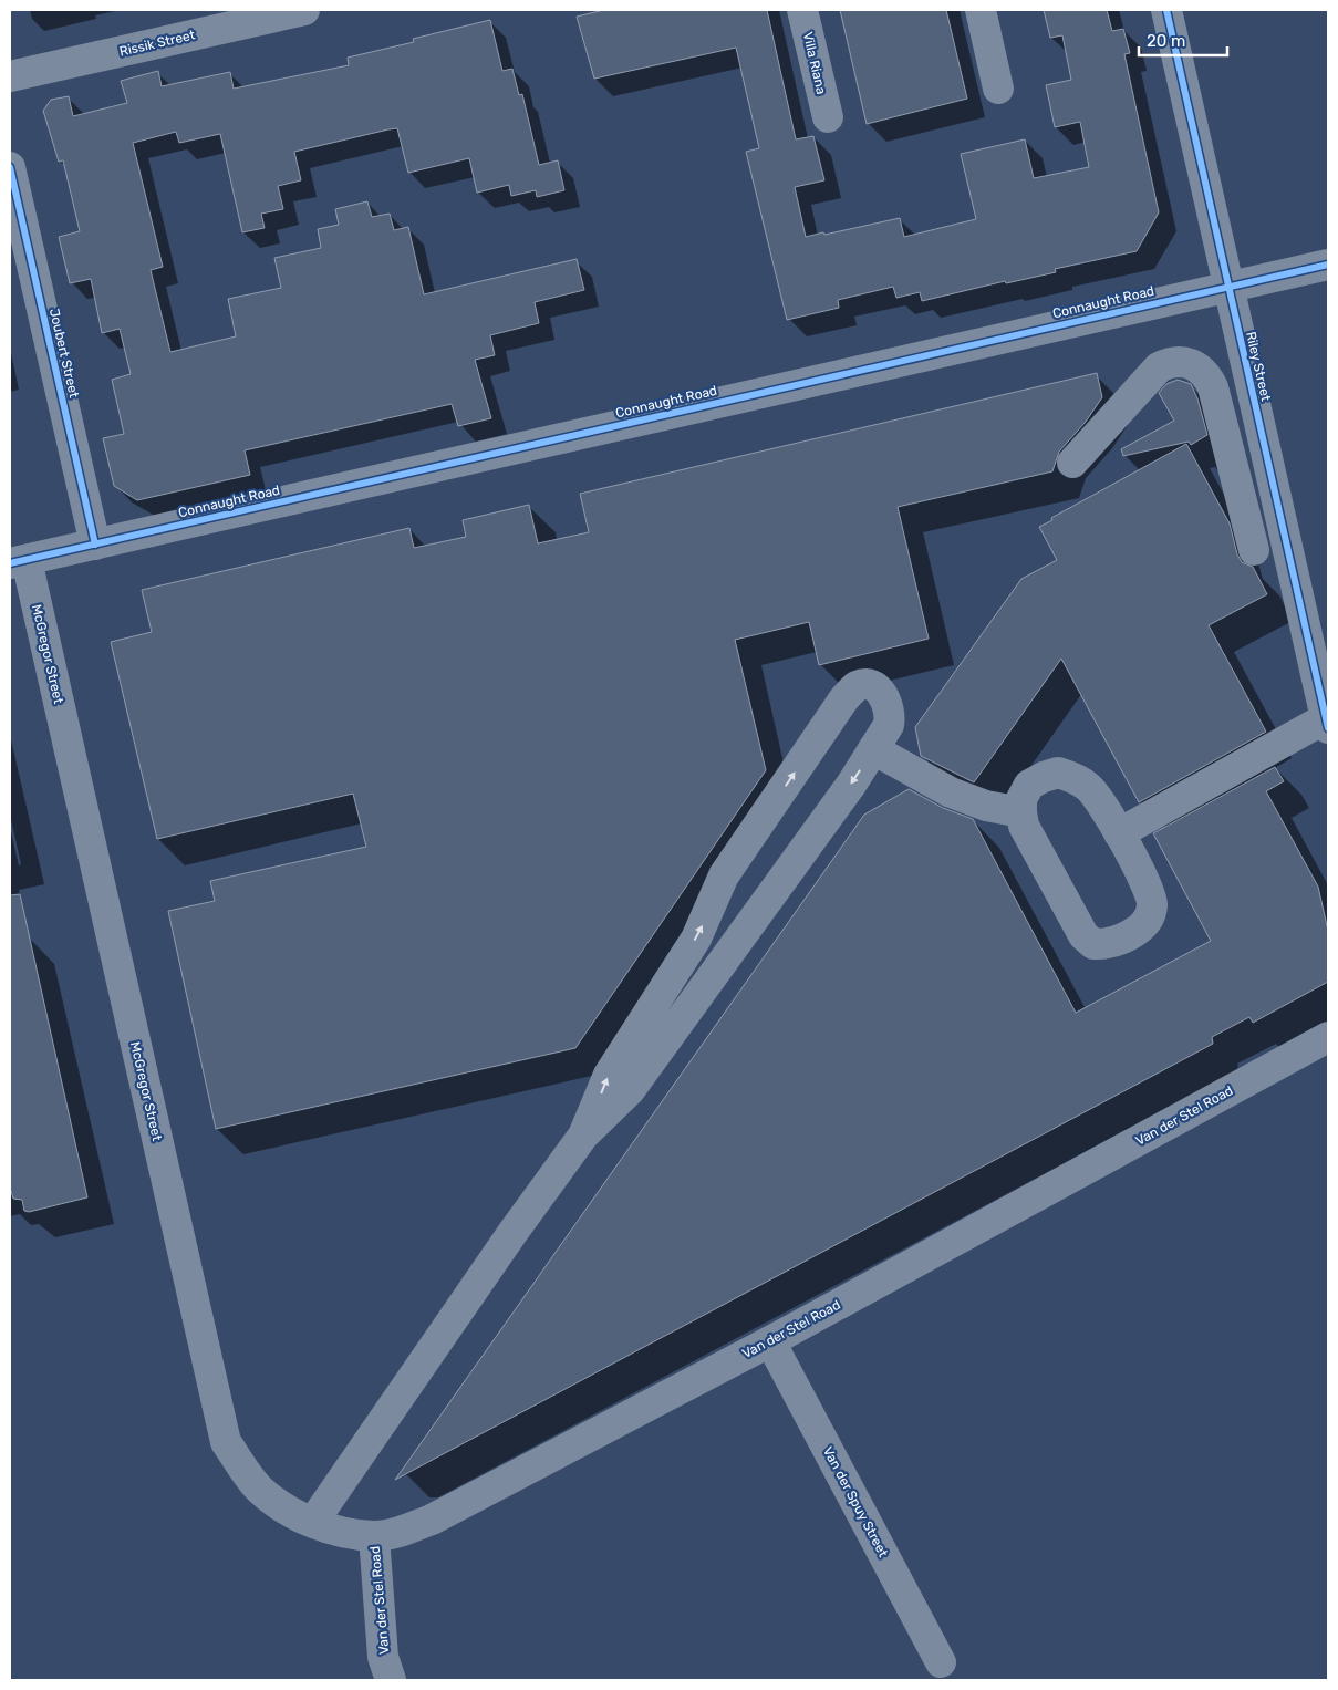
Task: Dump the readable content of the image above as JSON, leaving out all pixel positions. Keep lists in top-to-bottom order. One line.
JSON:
{"streets":{"street":["Rissik Street","Villa Riana","Connaught Road","Joubert Street","Riley Street","McGregor Street","Van der Stel Road","Van der Spuy Street"]},"crossings":[["Connaught Road","Joubert Street"],["Connaught Road","Riley Street"],["Connaught Road","McGregor Street"],["McGregor Street","Van der Stel Road"],["Van der Stel Road","Van der Spuy Street"]],"scale_bar":"20 m"}
